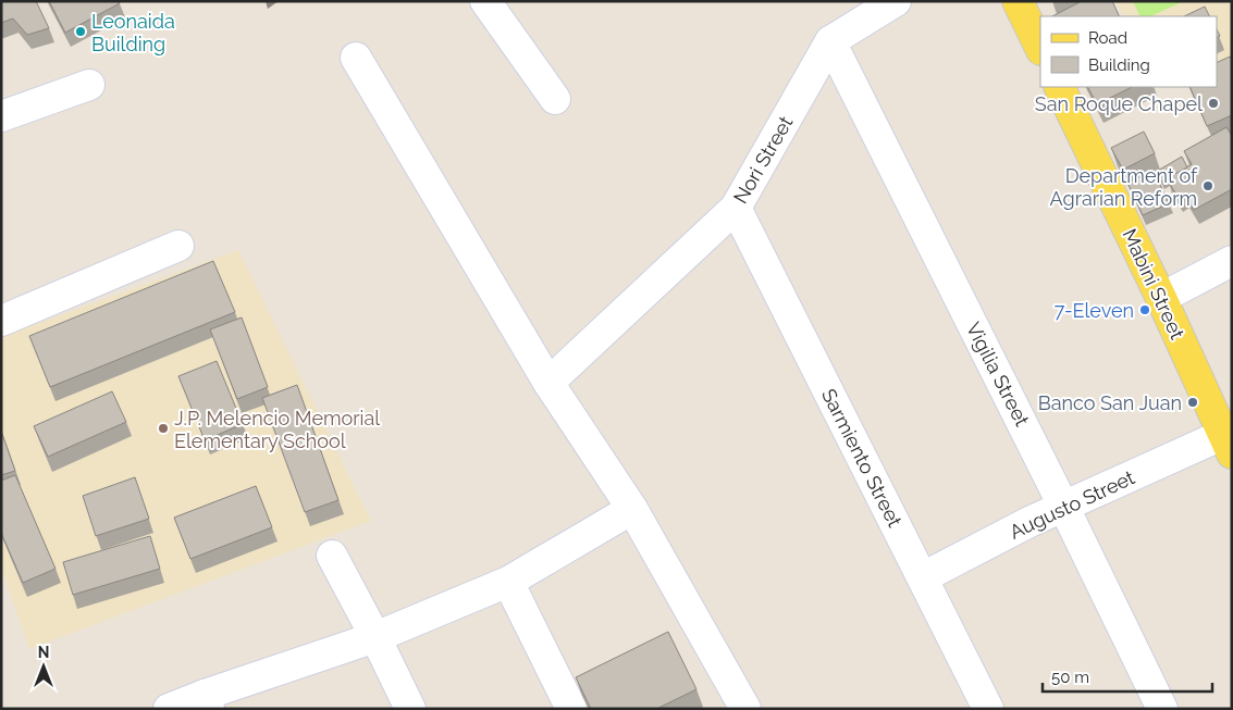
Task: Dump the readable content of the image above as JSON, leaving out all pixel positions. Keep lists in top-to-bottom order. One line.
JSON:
{"streets":{"main road":["Mabini Street"],"street":["Nori Street","Vigilia Street","Sarmiento Street","Augusto Street"]},"crossings":[["Nori Street","Vigilia Street"],["Nori Street","Sarmiento Street"],["Mabini Street","Augusto Street"],["Vigilia Street","Augusto Street"],["Sarmiento Street","Augusto Street"]],"places":["Leonaida Building","San Roque Chapel","Department of Agrarian Reform","7-Eleven","Banco San Juan","J.P. Melencio Memorial Elementary School"],"legend":["Road","Building"],"scale_bar":"50 m","north":"top"}
